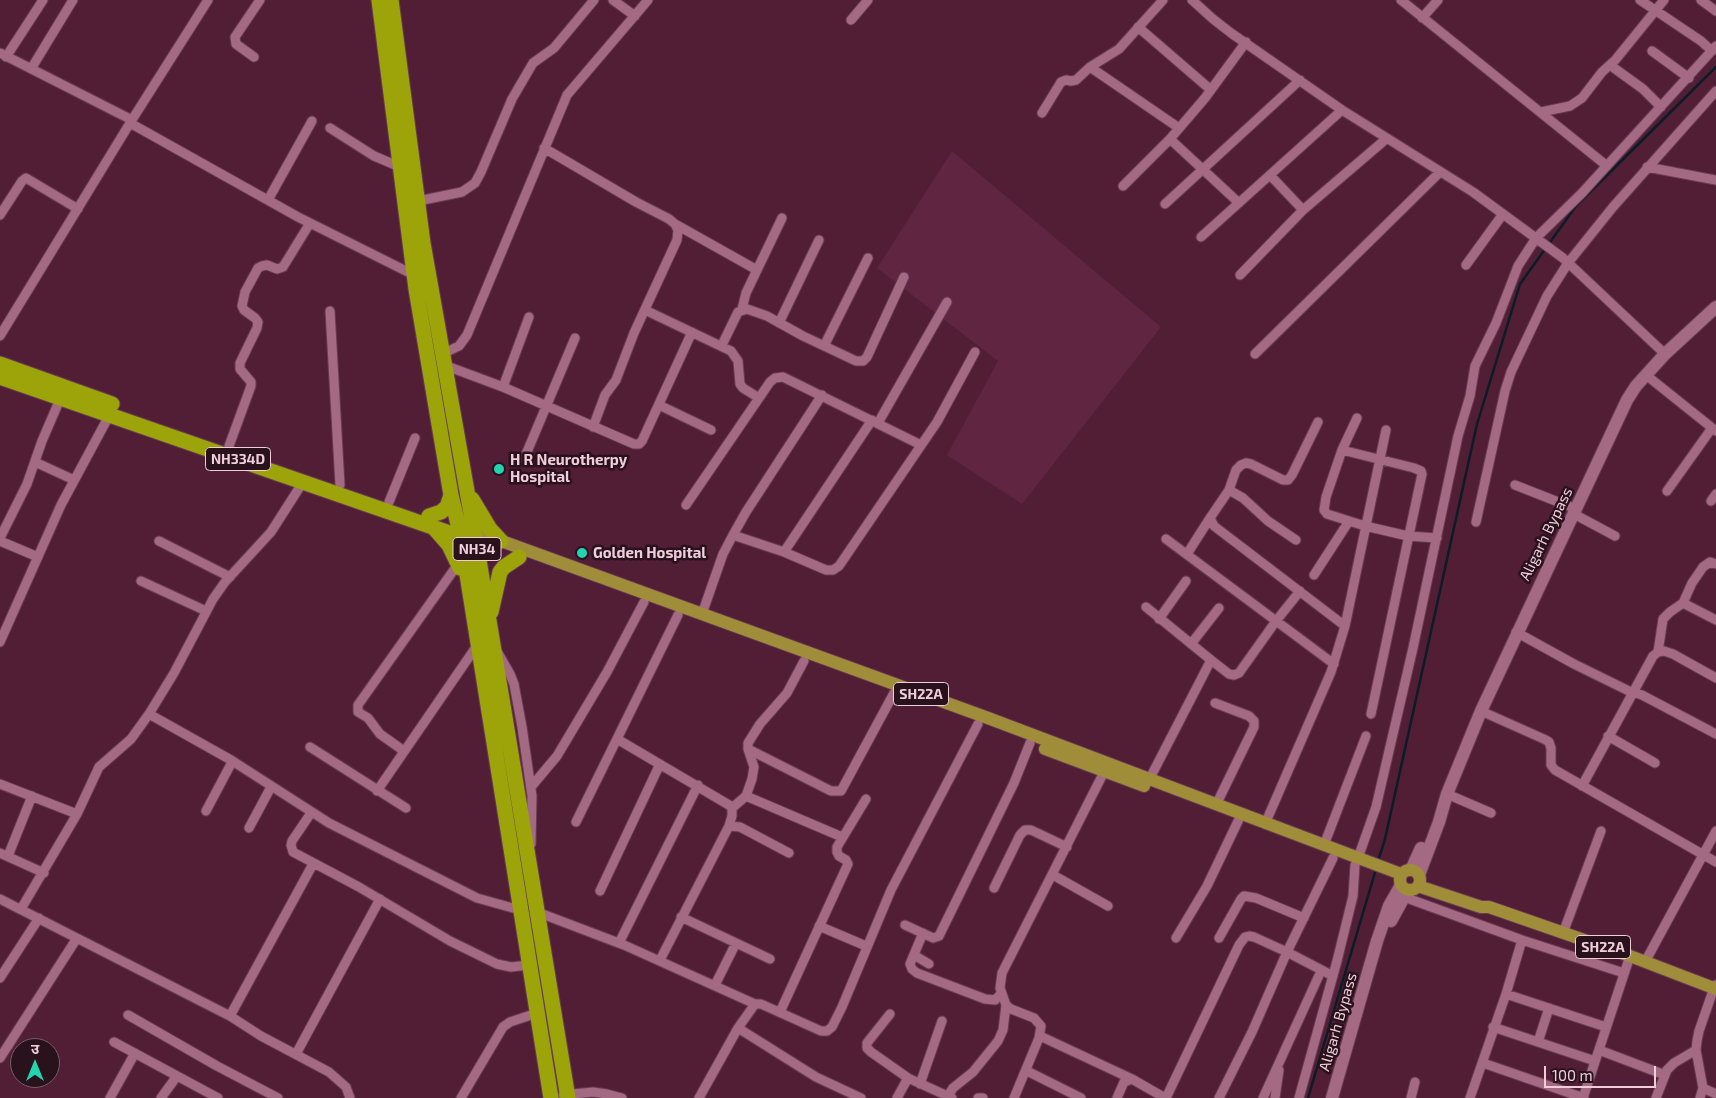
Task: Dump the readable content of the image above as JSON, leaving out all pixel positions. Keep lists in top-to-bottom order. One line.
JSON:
{"streets":{"highway":["NH334D","NH34"],"main road":["Aligarh Bypass","SH22A"]},"crossings":[["NH334D","NH34"],["NH334D","SH22A"],["Aligarh Bypass","SH22A"],["NH34","SH22A"]],"places":["H R Neurotherpy Hospital","Golden Hospital"],"scale_bar":"100 m","north":"top"}
